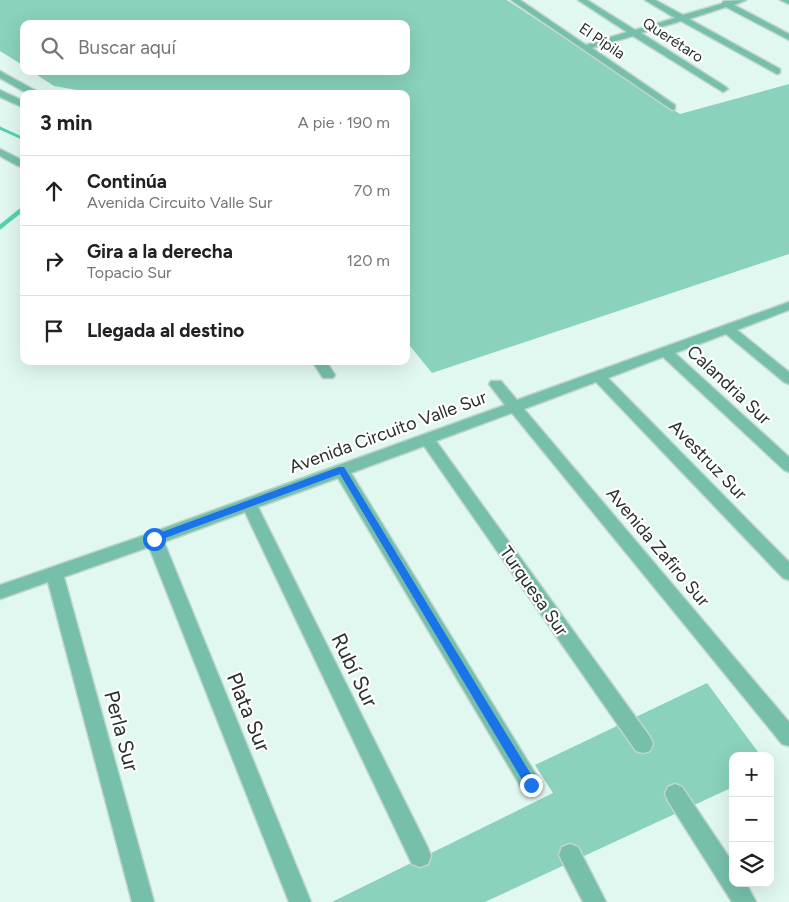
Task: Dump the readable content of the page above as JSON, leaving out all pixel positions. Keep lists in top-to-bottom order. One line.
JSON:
{"streets":{"street":["Querétaro","El Pípila","Calandria Sur","Avenida Circuito Valle Sur","Avestruz Sur","Avenida Zafiro Sur","Turquesa Sur","Rubí Sur","Plata Sur","Perla Sur"]},"crossings":[["Calandria Sur","Avenida Circuito Valle Sur"],["Avenida Circuito Valle Sur","Avestruz Sur"],["Avenida Circuito Valle Sur","Avenida Zafiro Sur"],["Avenida Circuito Valle Sur","Turquesa Sur"],["Avenida Circuito Valle Sur","Rubí Sur"],["Avenida Circuito Valle Sur","Plata Sur"],["Avenida Circuito Valle Sur","Perla Sur"]],"page":{"search":"Buscar aquí","heading":["3 min","A pie · 190 m"],"list":[["Continúa","Avenida Circuito Valle Sur","70 m"],["Gira a la derecha","Topacio Sur","120 m"],"Llegada al destino"],"map_buttons":["+","−"]}}
